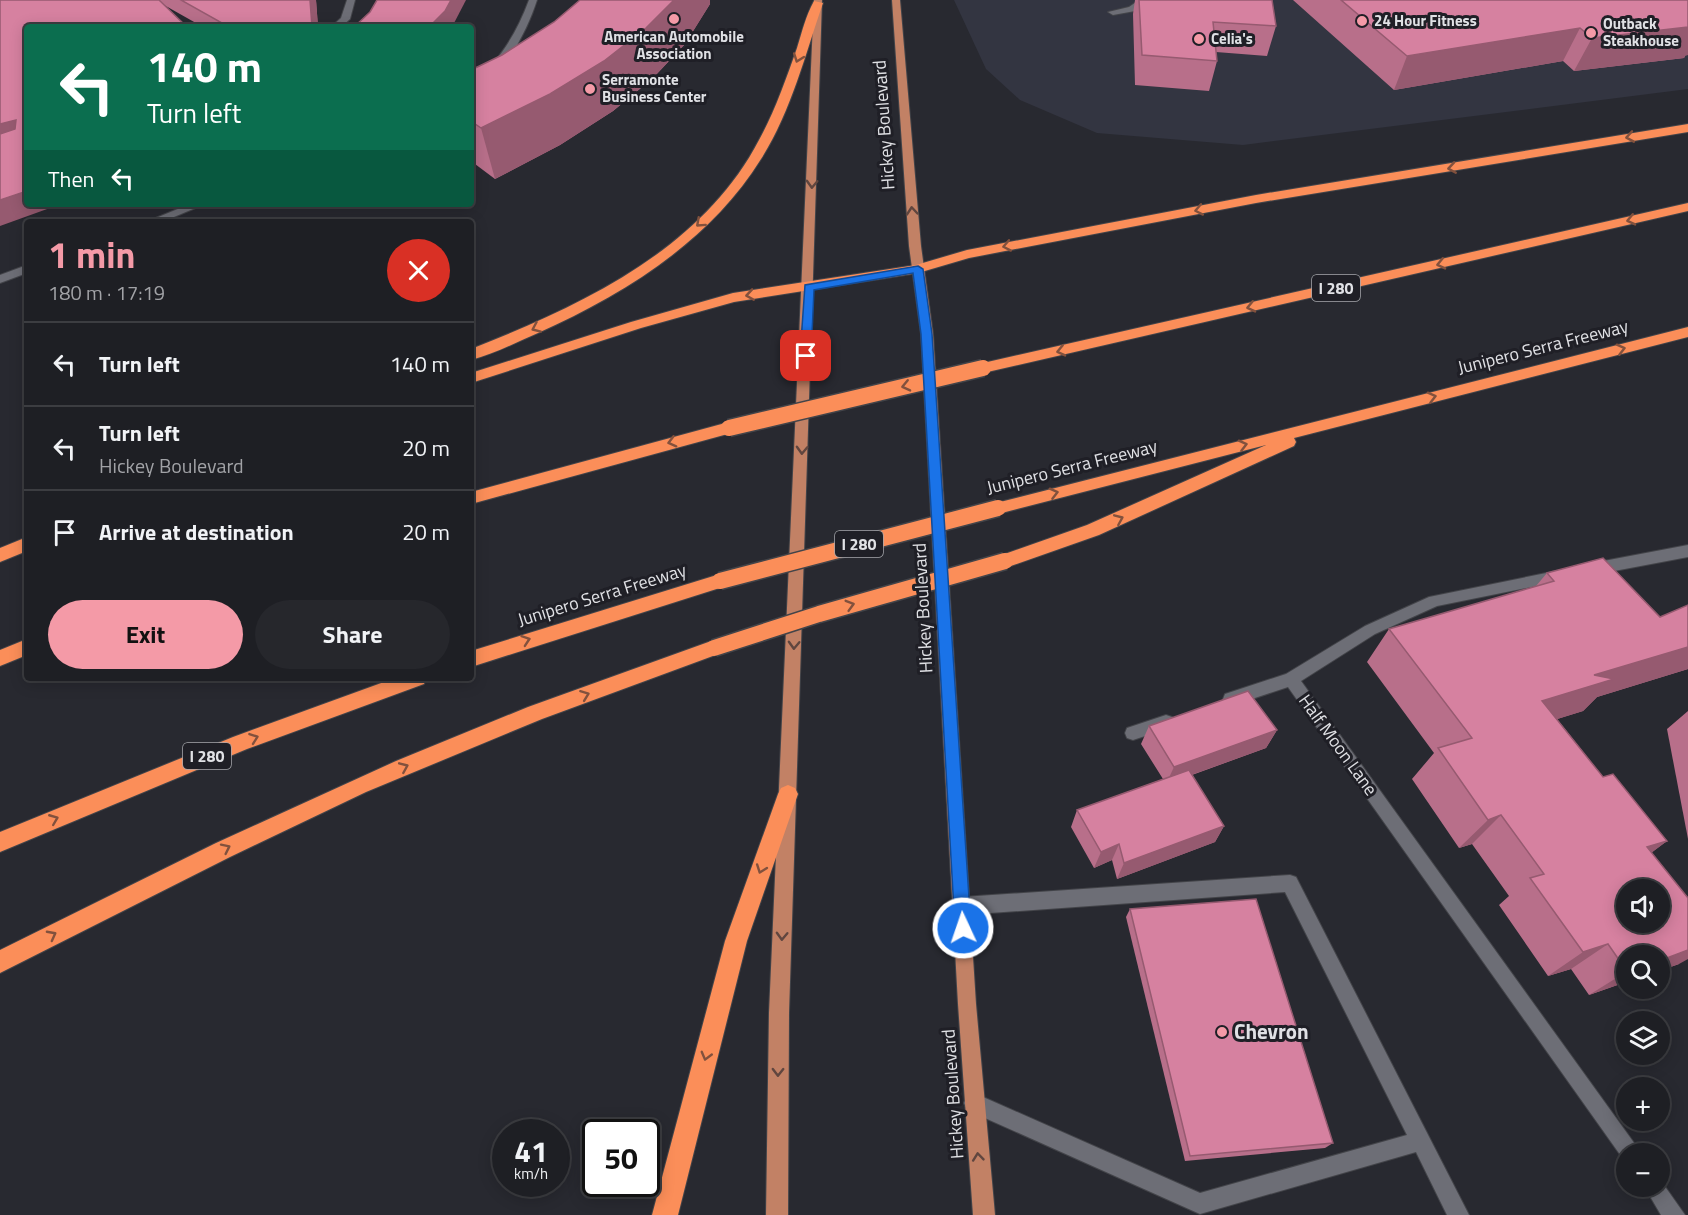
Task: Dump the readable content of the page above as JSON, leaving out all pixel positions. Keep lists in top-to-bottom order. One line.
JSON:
{"streets":{"highway":["I 280","Junipero Serra Freeway"],"main road":["Hickey Boulevard"],"street":["Half Moon Lane"]},"places":["American Automobile Association","24 Hour Fitness","Outback Steakhouse","Celia's","Serramonte Business Center","Chevron"],"page":{"turn":["140 m","Turn left"],"then":"Then","heading":["1 min","180 m · 17:19"],"list":[{"name":"Turn left","value":"140 m"},{"name":"Turn left","note":"Hickey Boulevard","value":"20 m"},{"name":"Arrive at destination","value":"20 m"}],"buttons":["Exit","Share"],"map_buttons":["+","−"],"speed":"41 km/h","limit":"50"}}
